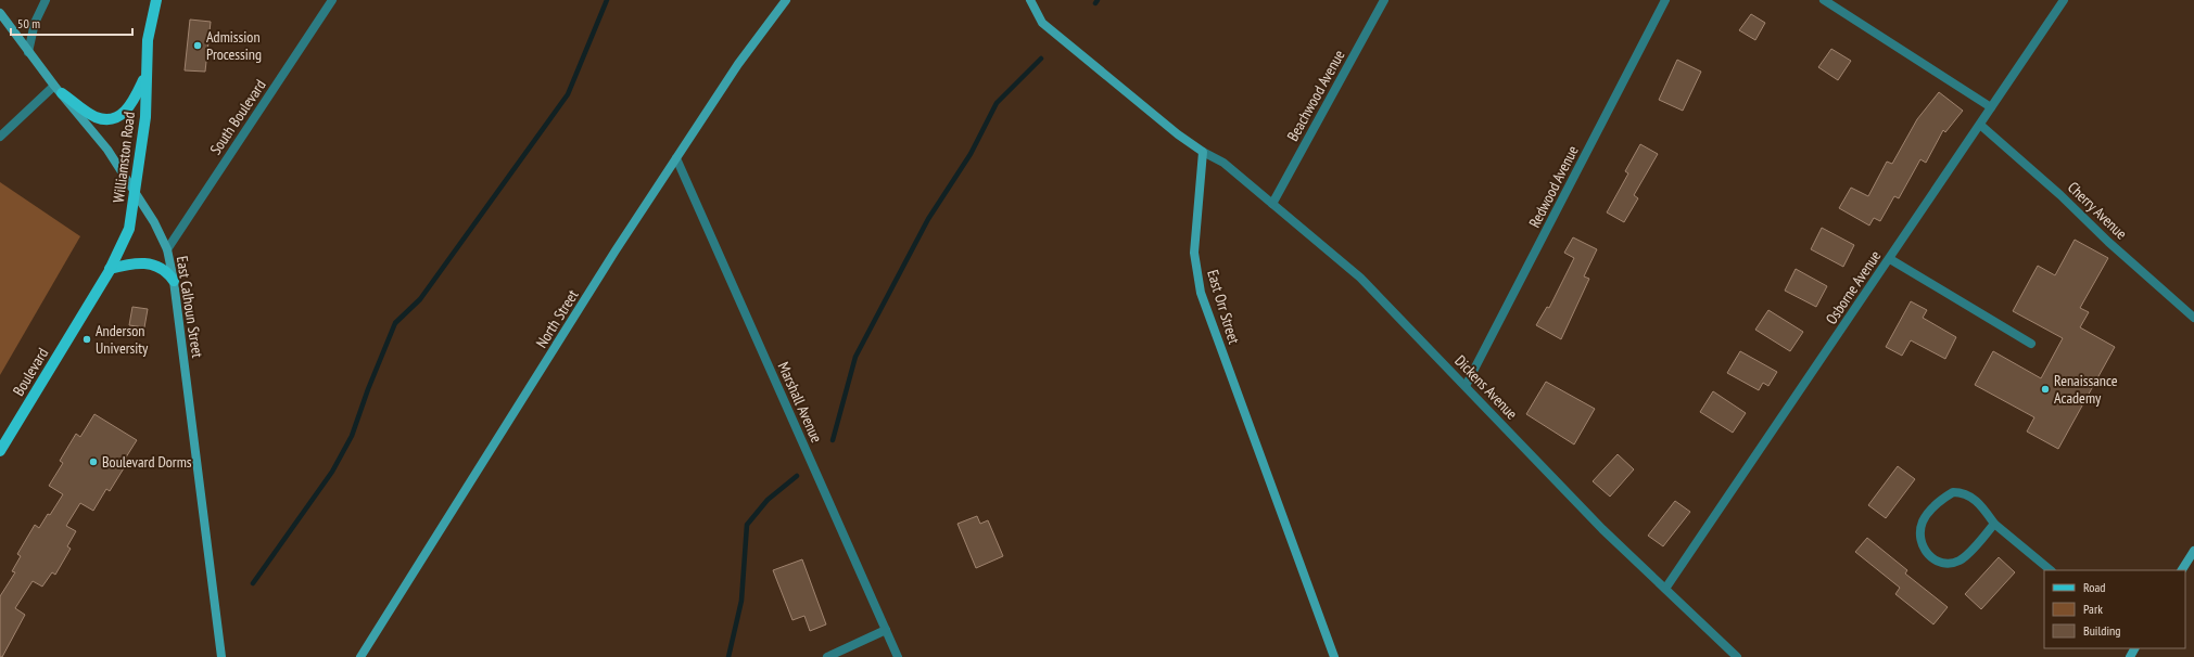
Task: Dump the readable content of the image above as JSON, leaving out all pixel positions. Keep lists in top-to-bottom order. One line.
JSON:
{"streets":{"main road":["Williamston Road","Boulevard"],"street":["Beachwood Avenue","South Boulevard","Redwood Avenue","Cherry Avenue","Osborne Avenue","East Calhoun Street","East Orr Street","North Street","Dickens Avenue","Marshall Avenue"]},"crossings":[["Beachwood Avenue","Dickens Avenue"],["South Boulevard","East Calhoun Street"],["Williamston Road","East Calhoun Street"],["Williamston Road","Boulevard"],["Redwood Avenue","Dickens Avenue"],["Cherry Avenue","Osborne Avenue"],["Osborne Avenue","Dickens Avenue"],["East Orr Street","Dickens Avenue"],["North Street","Marshall Avenue"]],"places":["Admission Processing","Anderson University","Renaissance Academy","Boulevard Dorms"],"legend":["Road","Park","Building"],"scale_bar":"50 m"}
